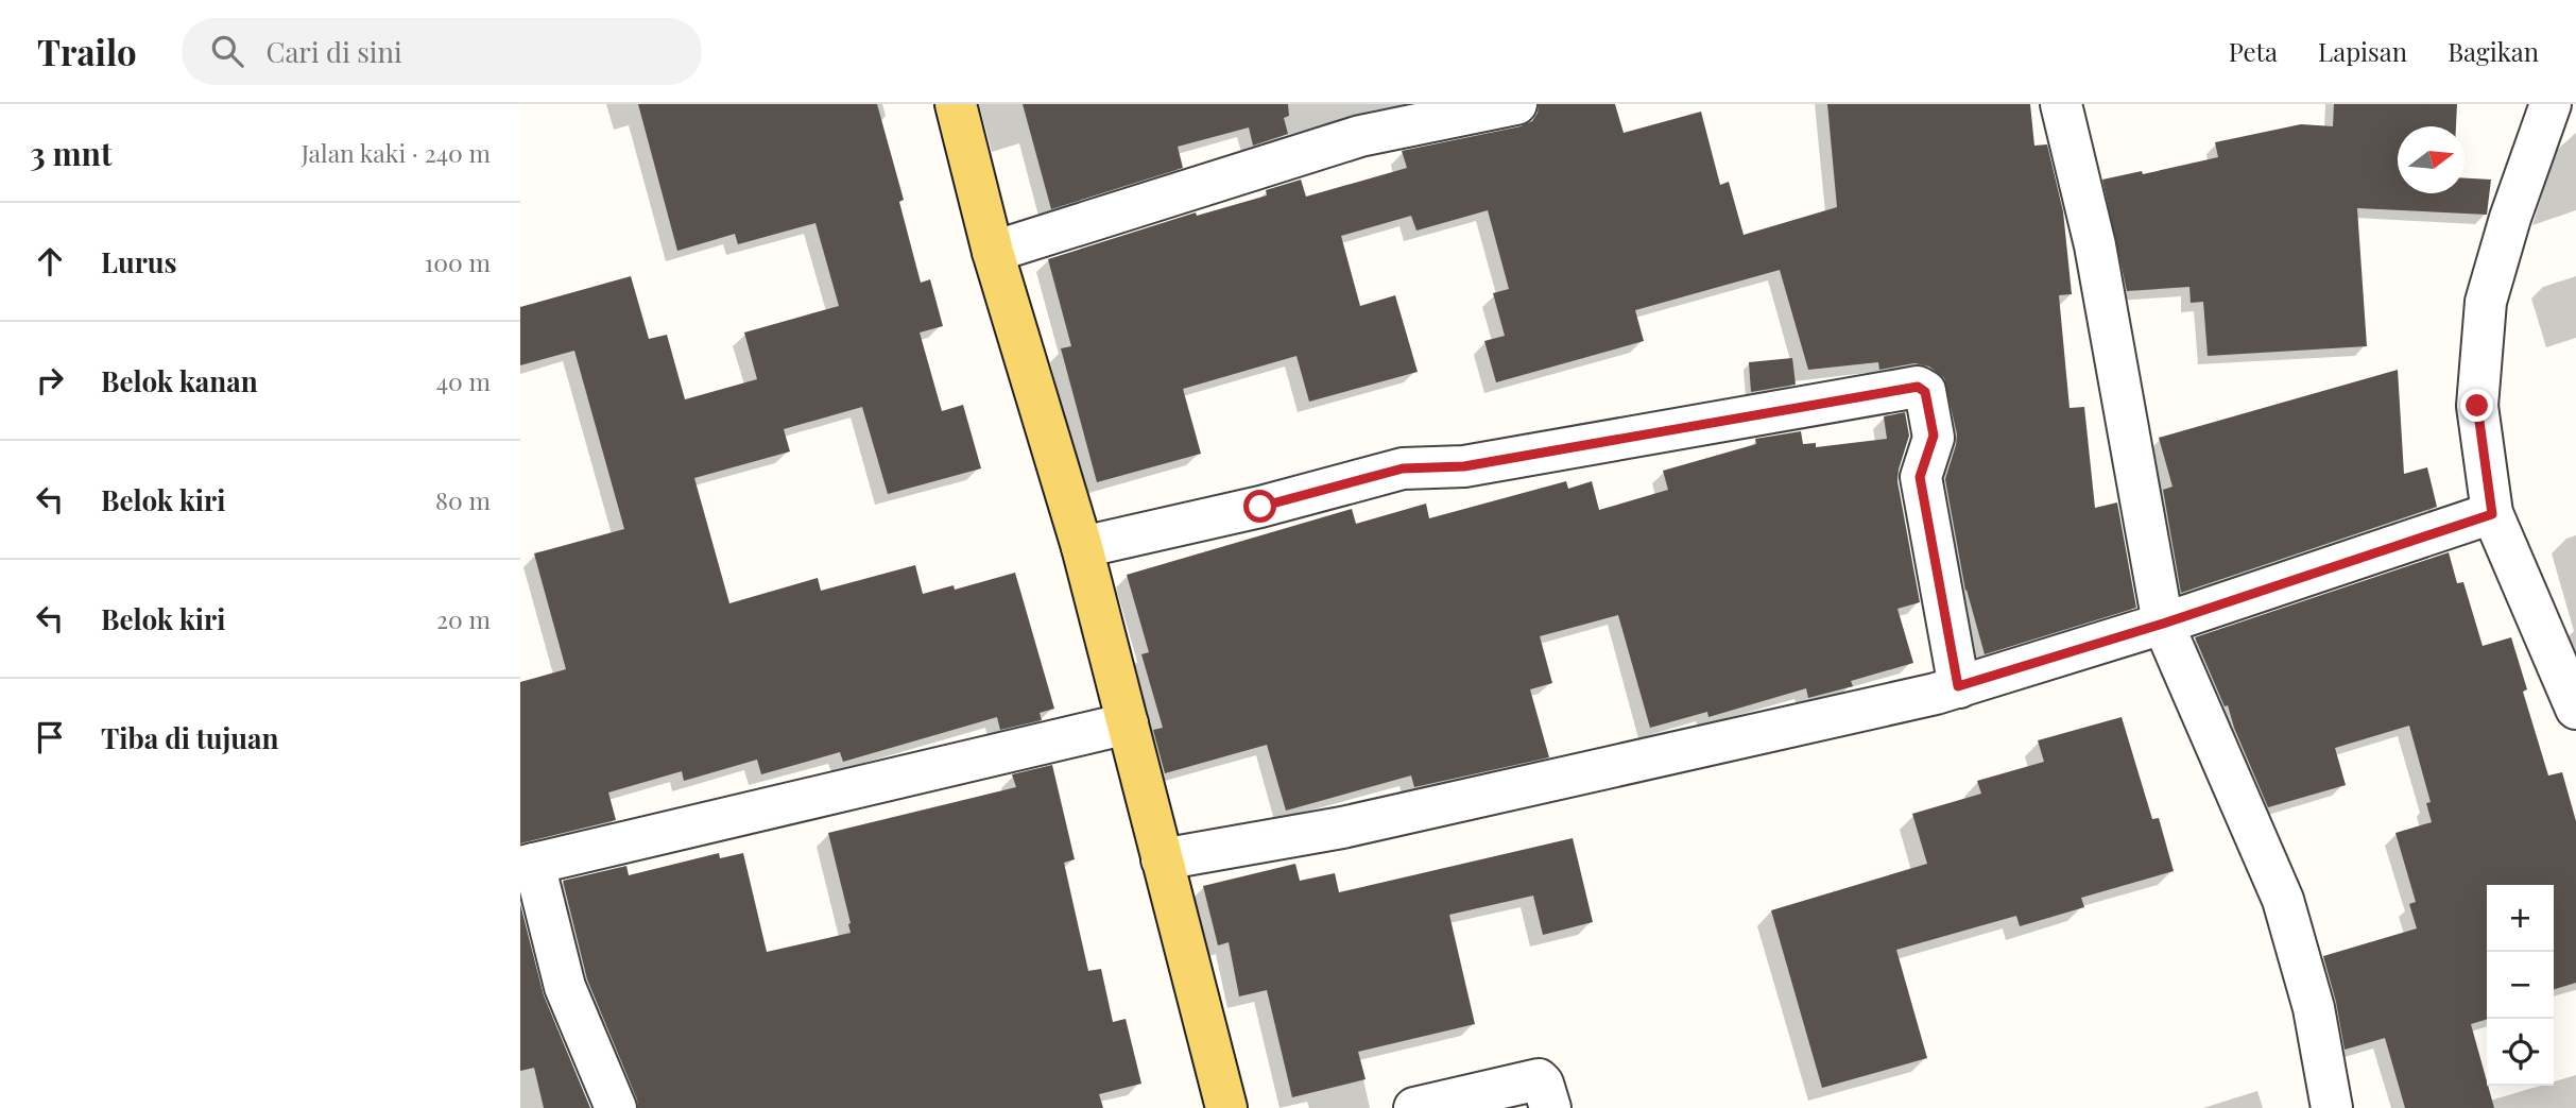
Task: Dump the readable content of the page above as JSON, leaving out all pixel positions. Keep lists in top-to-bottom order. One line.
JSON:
{"north":"right","page":{"header":"Trailo","search":"Cari di sini","nav":["Peta","Lapisan","Bagikan"],"heading":["3 mnt","Jalan kaki · 240 m"],"list":[["Lurus","100 m"],["Belok kanan","40 m"],["Belok kiri","80 m"],["Belok kiri","20 m"],"Tiba di tujuan"],"map_buttons":["+","−"]}}
